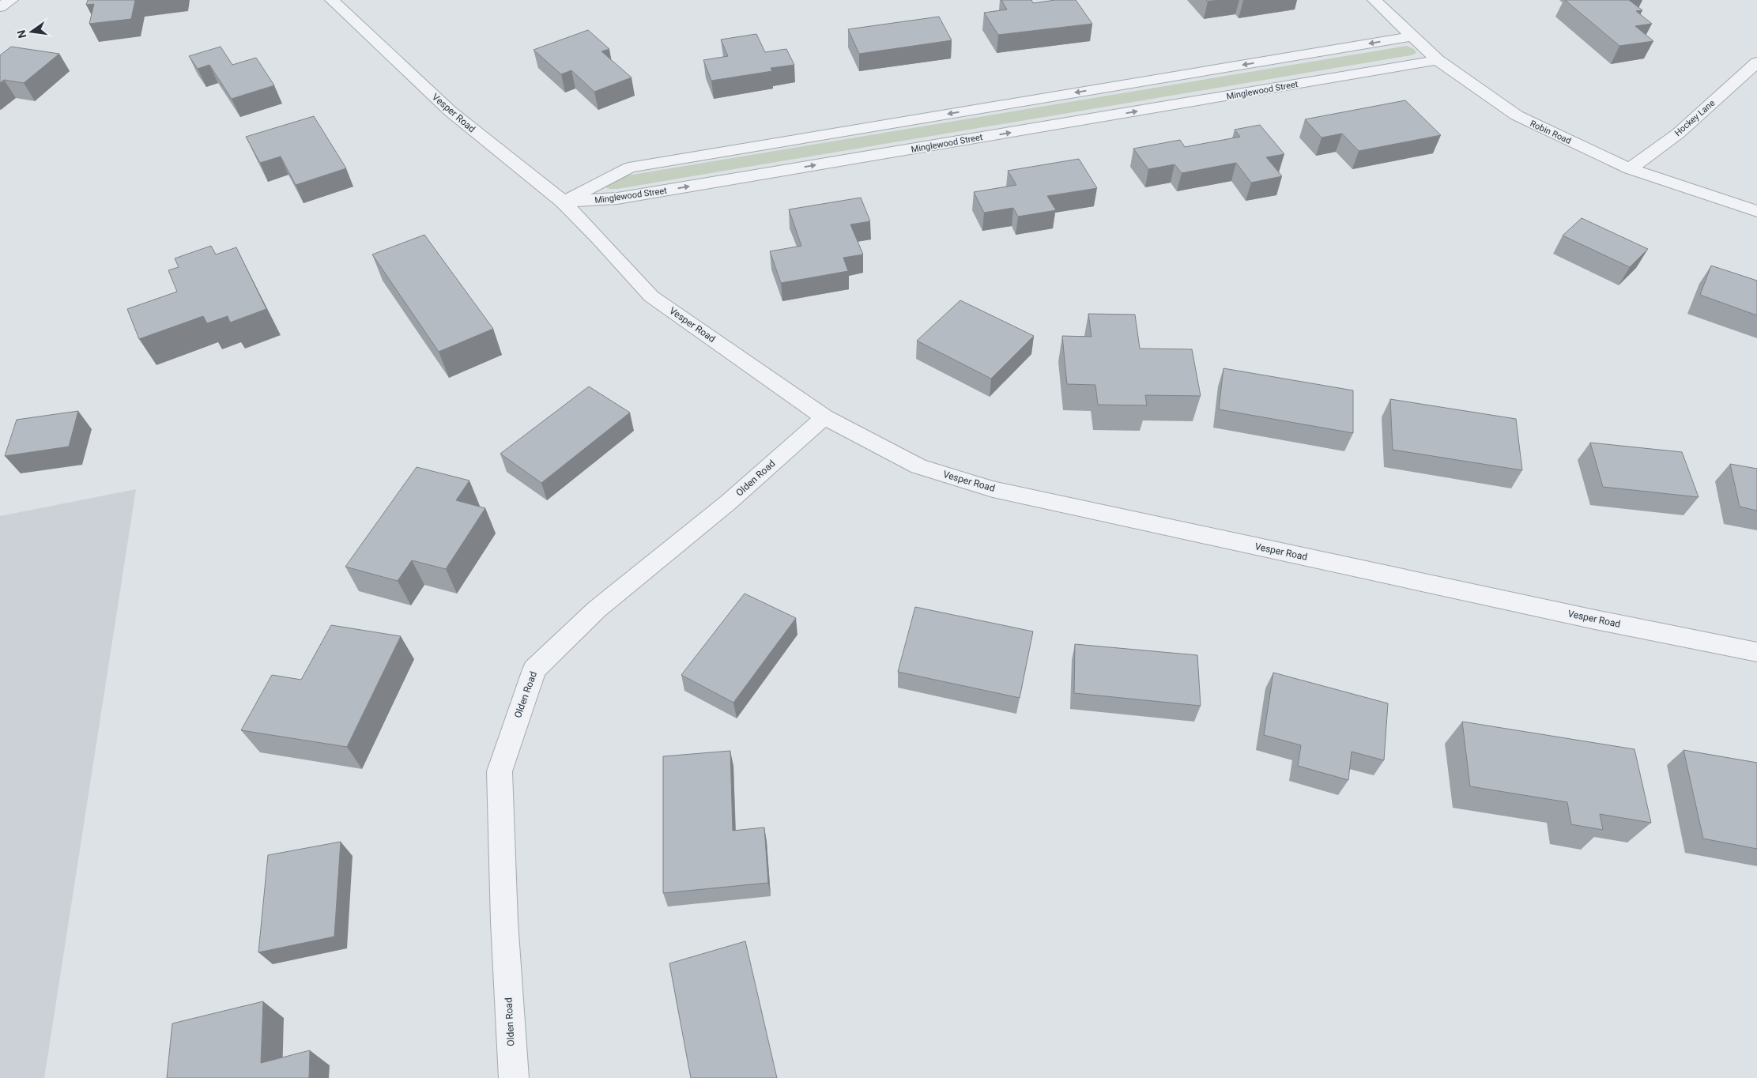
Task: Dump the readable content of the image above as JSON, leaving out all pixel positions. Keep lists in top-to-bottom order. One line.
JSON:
{"streets":{"street":["Minglewood Street","Vesper Road","Hockey Lane","Robin Road","Olden Road"]},"crossings":[["Minglewood Street","Vesper Road"],["Minglewood Street","Robin Road"],["Vesper Road","Olden Road"],["Hockey Lane","Robin Road"]],"north":"left"}
